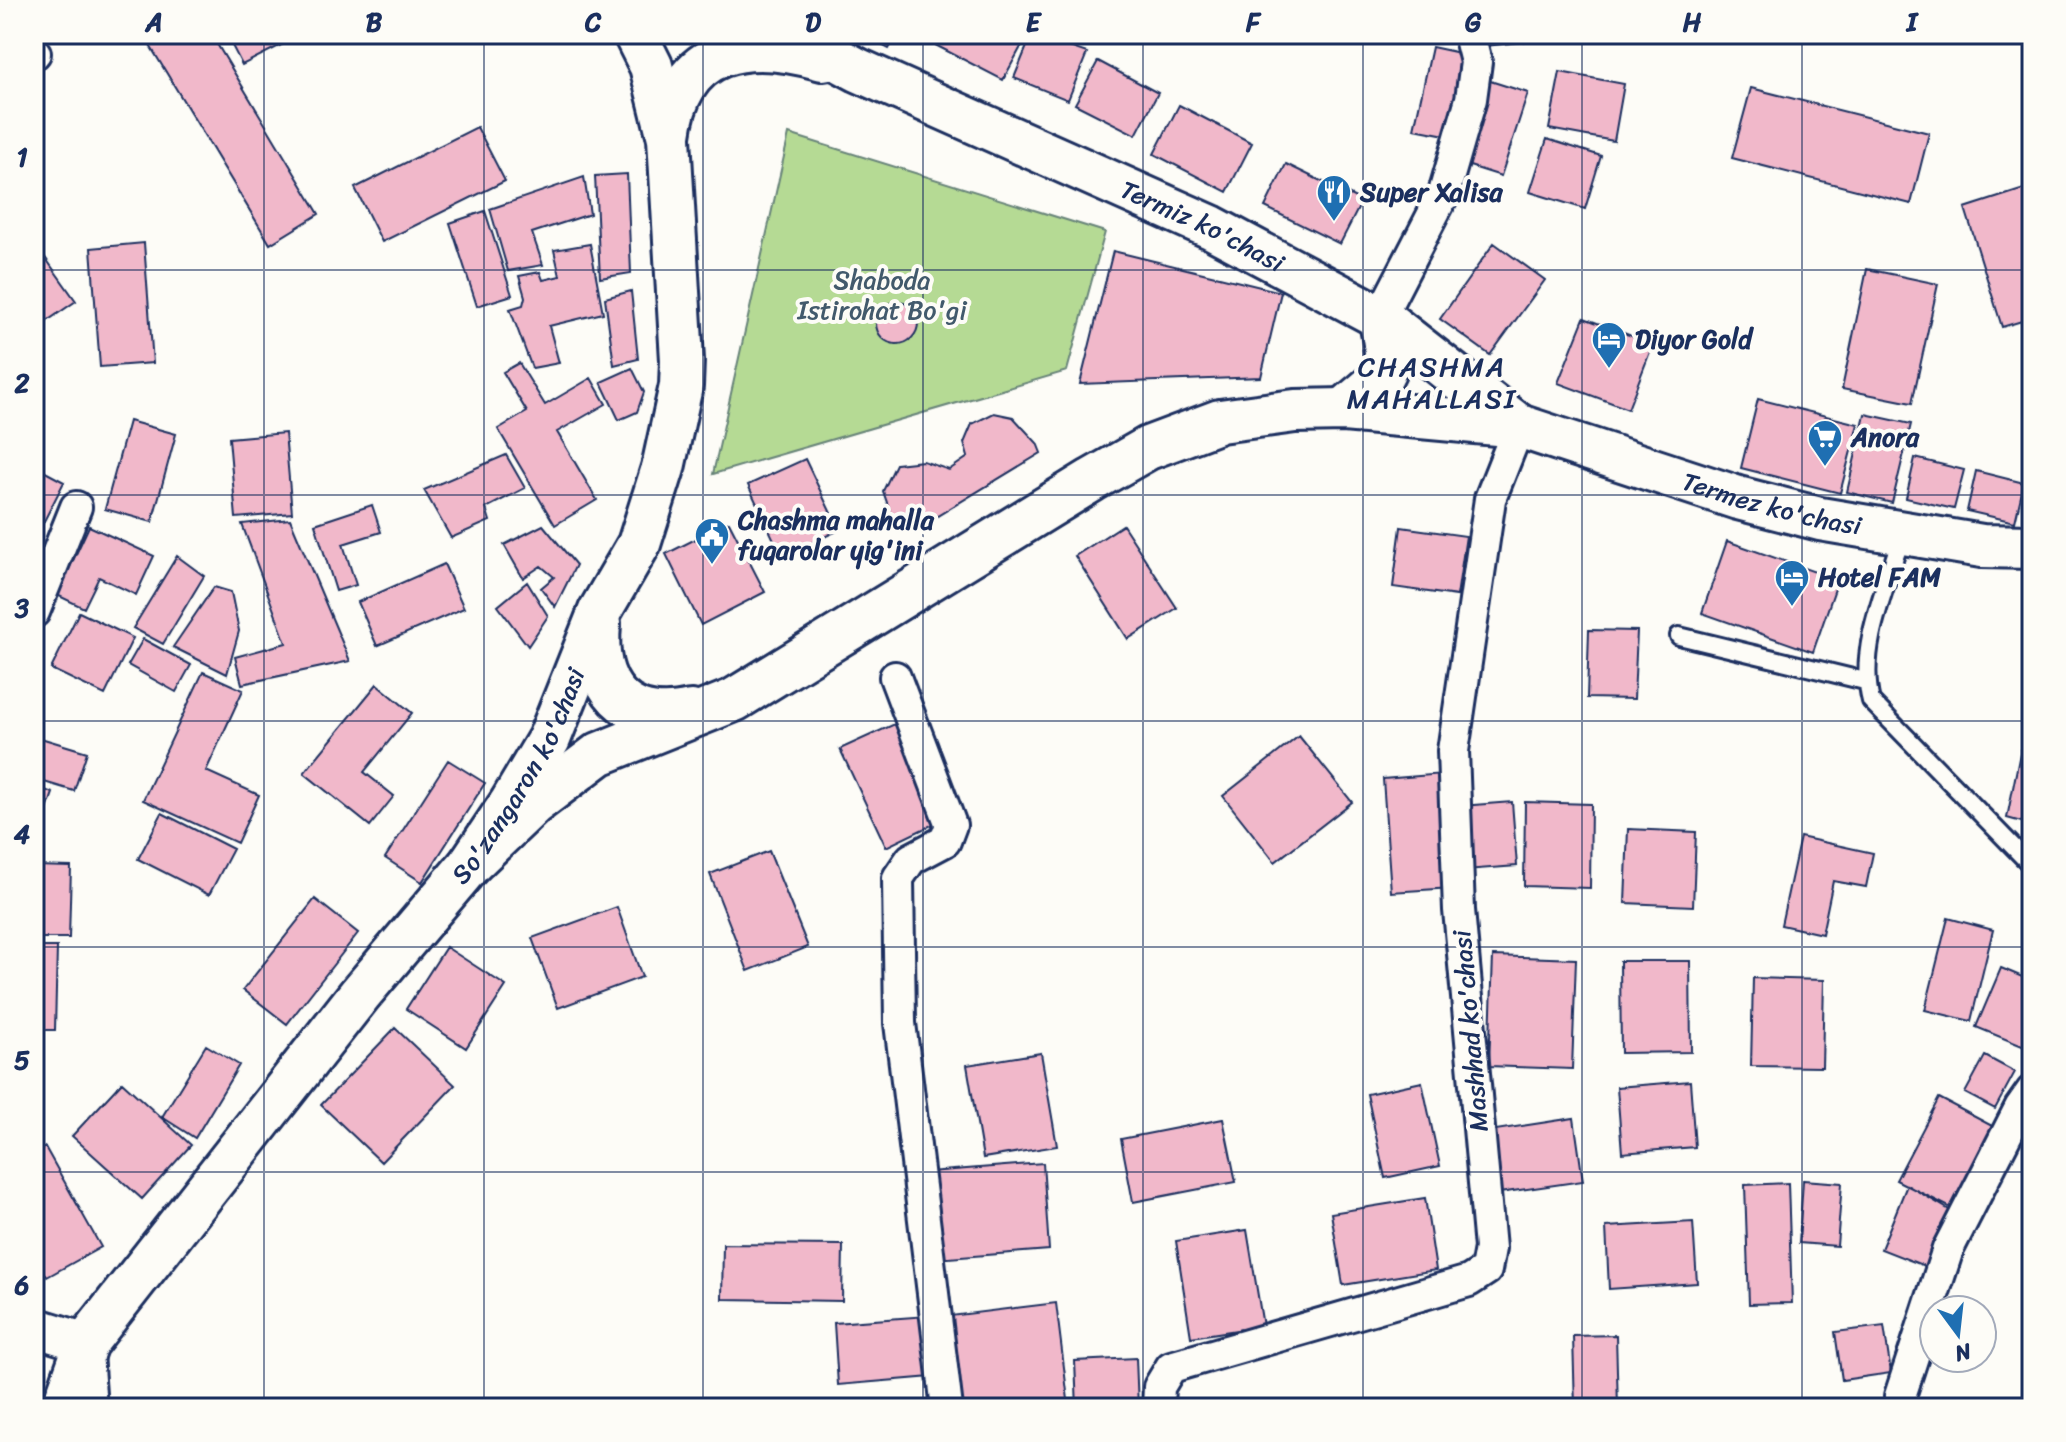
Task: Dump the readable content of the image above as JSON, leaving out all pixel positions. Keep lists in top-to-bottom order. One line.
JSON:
{"streets":{"main road":["Termiz ko'chasi","Termez ko'chasi","So'zangaron ko'chasi"],"street":["Mashhad ko'chasi"]},"crossings":[["Termiz ko'chasi","Termez ko'chasi"],["Termiz ko'chasi","Mashhad ko'chasi"],["Termez ko'chasi","Mashhad ko'chasi"]],"districts":["CHASHMA MAHALLASI"],"parks":["Shaboda Istirohat Bo'gi"],"places":{"restaurant":["Super Xalisa"],"hotel":["Diyor Gold","Hotel FAM"],"supermarket":["Anora"],"public building":["Chashma mahalla fuqarolar yig'ini"]},"north":"bottom","grid":{"columns":["A","B","C","D","E","F","G","H","I"],"rows":["1","2","3","4","5","6"]}}
